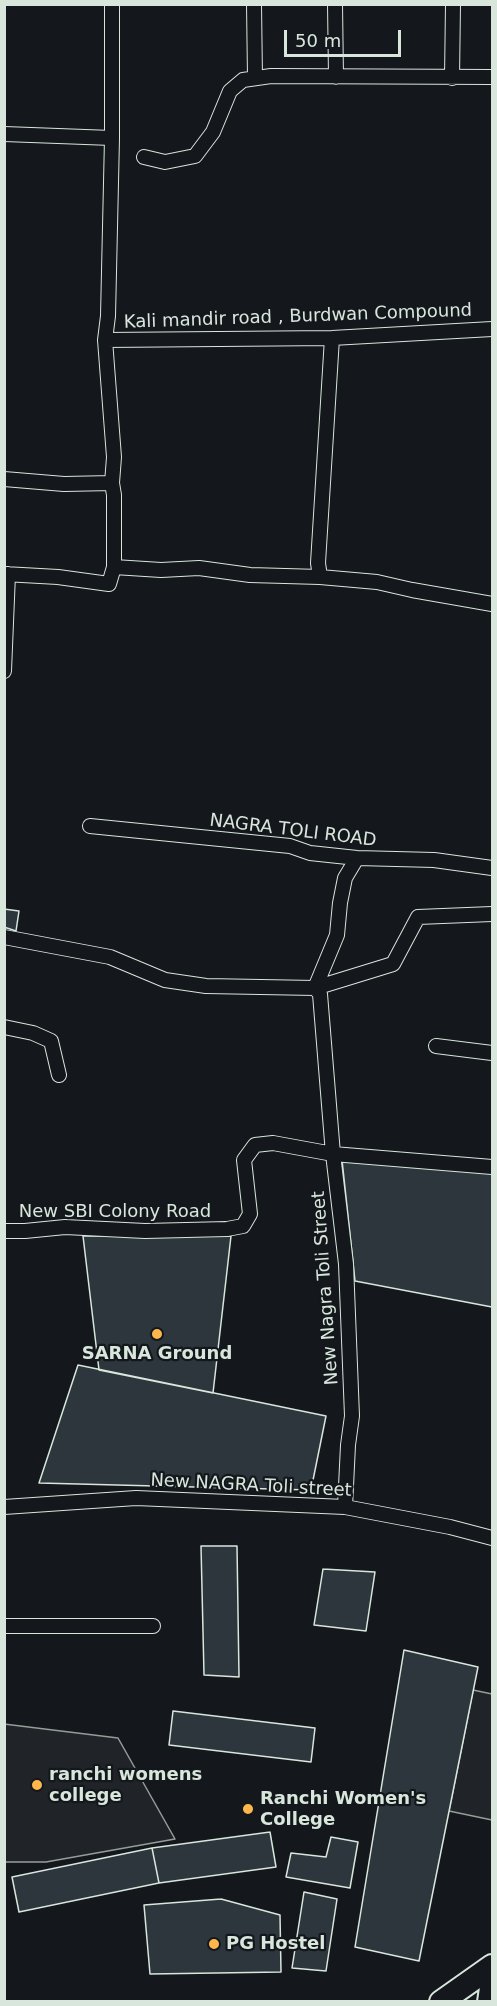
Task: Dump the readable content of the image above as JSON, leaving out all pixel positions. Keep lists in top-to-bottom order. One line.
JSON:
{"streets":{"street":["Kali mandir road , Burdwan Compound","NAGRA TOLI ROAD","New SBI Colony Road","New Nagra Toli Street","New NAGRA Toli street"]},"crossings":[["New SBI Colony Road","New Nagra Toli Street"],["New Nagra Toli Street","New NAGRA Toli street"]],"places":["SARNA Ground","ranchi womens college","Ranchi Women's College","PG Hostel"],"scale_bar":"50 m"}
